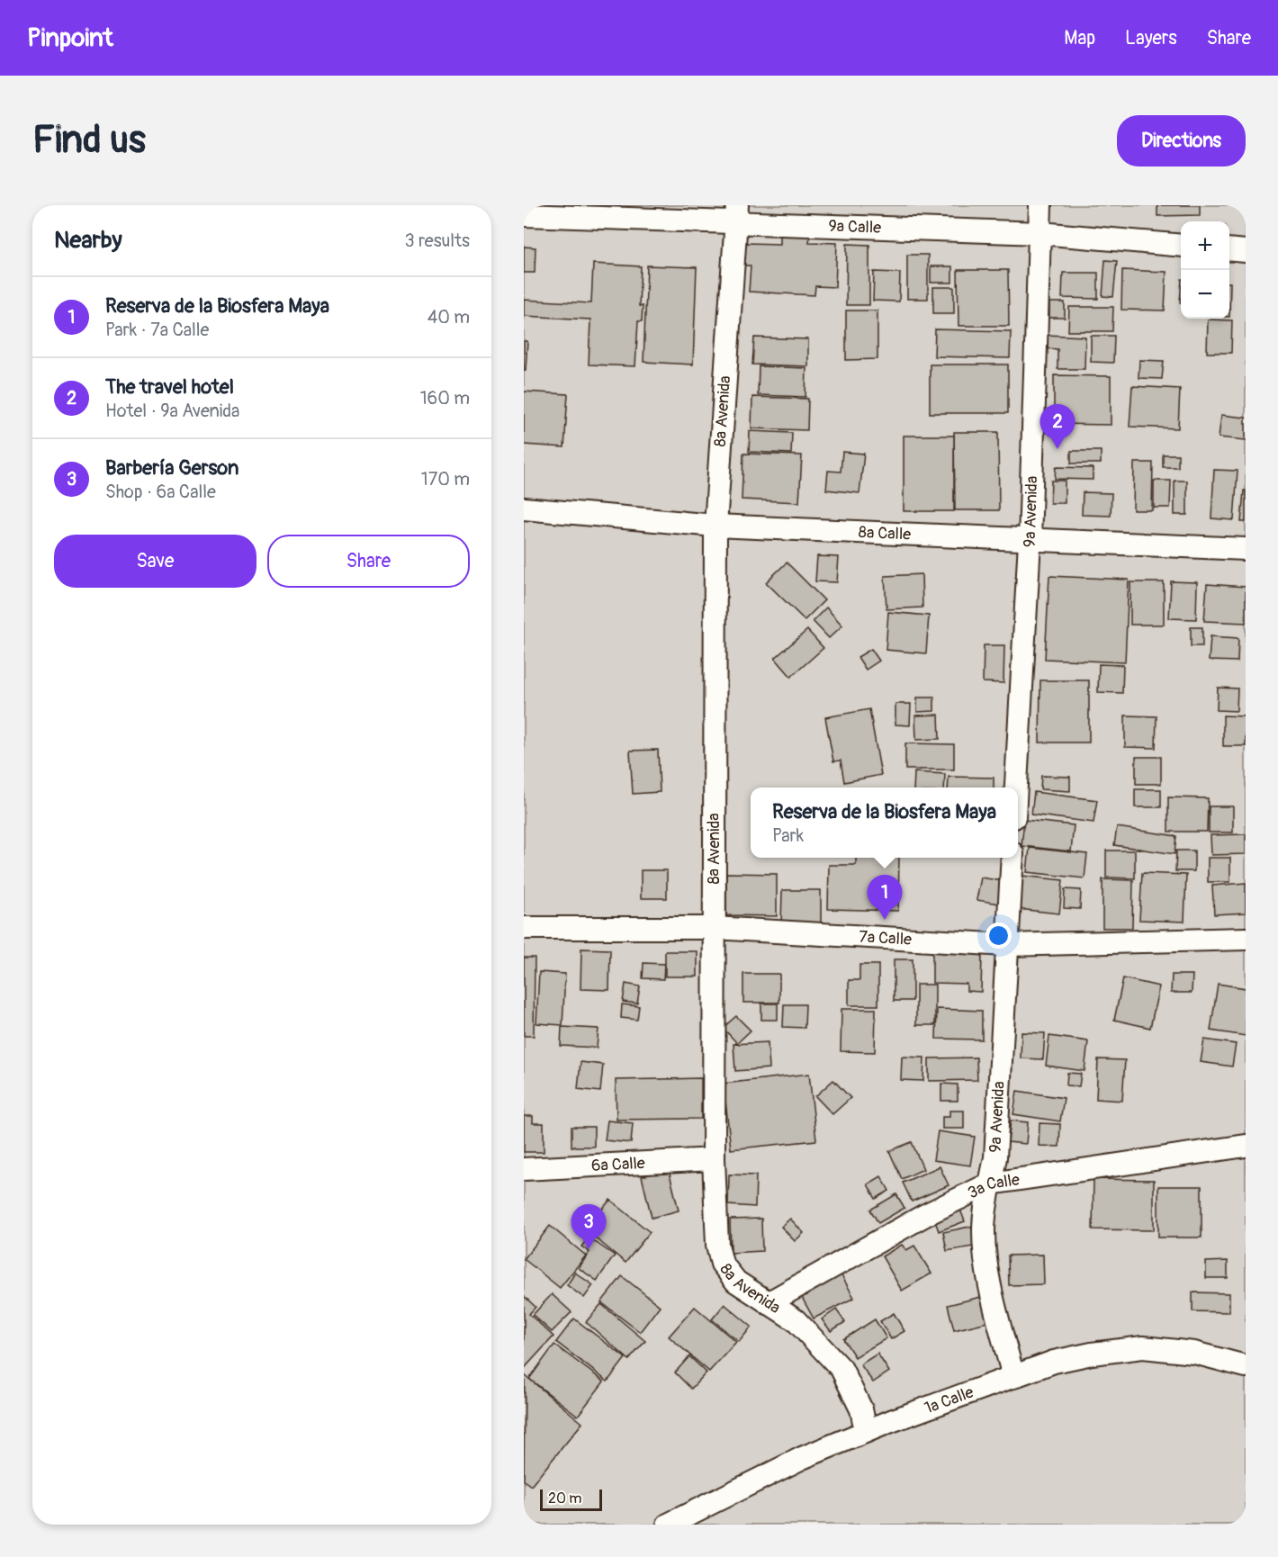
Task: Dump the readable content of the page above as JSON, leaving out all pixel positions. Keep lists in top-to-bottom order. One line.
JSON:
{"streets":{"street":["9a Calle","8a Avenida","9a Avenida","8a Calle","7a Calle","6a Calle","3a Calle","1a Calle"]},"crossings":[["9a Calle","8a Avenida"],["9a Calle","9a Avenida"],["8a Avenida","8a Calle"],["8a Avenida","7a Calle"],["8a Avenida","6a Calle"],["8a Avenida","3a Calle"],["8a Avenida","1a Calle"],["9a Avenida","8a Calle"],["9a Avenida","7a Calle"],["9a Avenida","3a Calle"],["9a Avenida","1a Calle"]],"scale_bar":"20 m","page":{"header":"Pinpoint","nav":["Map","Layers","Share"],"buttons":["Directions",["Save","Share"]],"title":"Find us","heading":["Nearby","3 results"],"map_buttons":["+","−"],"list":[{"mark":"1","name":"Reserva de la Biosfera Maya","note":"Park · 7a Calle","value":"40 m"},{"mark":"2","name":"The travel hotel","note":"Hotel · 9a Avenida","value":"160 m"},{"mark":"3","name":"Barbería Gerson","note":"Shop · 6a Calle","value":"170 m"}],"pins":["2","1","3"],"popup":["Reserva de la Biosfera Maya","Park"],"scale":"20 m"}}
